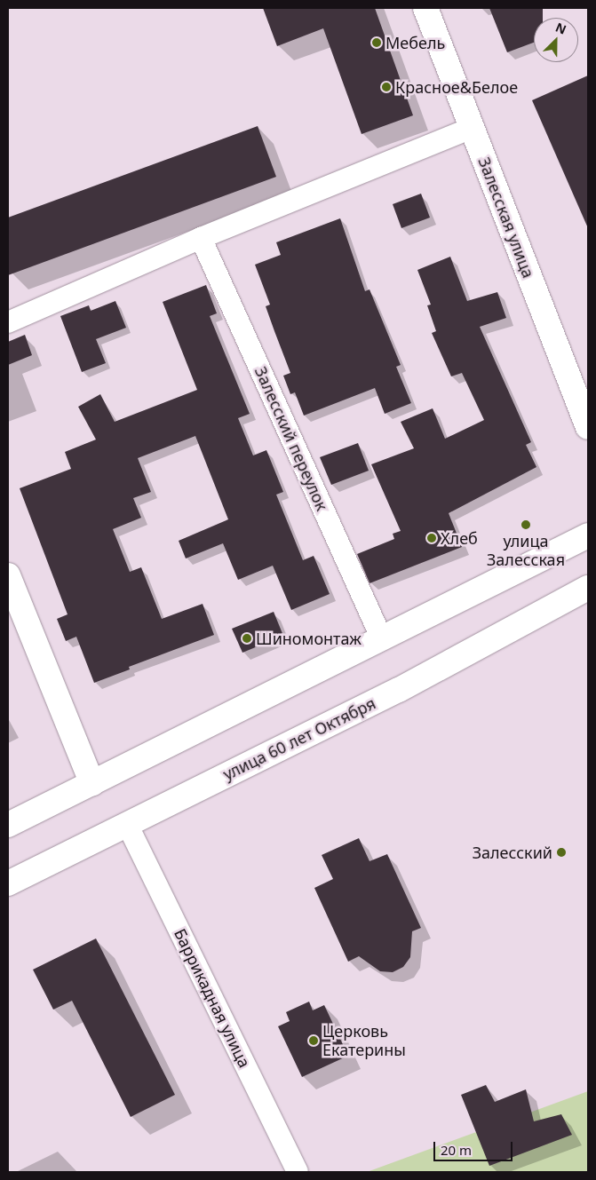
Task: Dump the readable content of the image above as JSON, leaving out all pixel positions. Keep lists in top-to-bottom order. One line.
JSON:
{"streets":{"main road":["Залесская улица","улица 60 лет Октября"],"street":["Залесский переулок","Баррикадная улица"]},"crossings":[["улица 60 лет Октября","Баррикадная улица"]],"places":["Мебель","Красное&Белое","улица Залесская","Хлеб","Шиномонтаж","Залесский","Церковь Екатерины"],"scale_bar":"20 m","north":"top right"}
